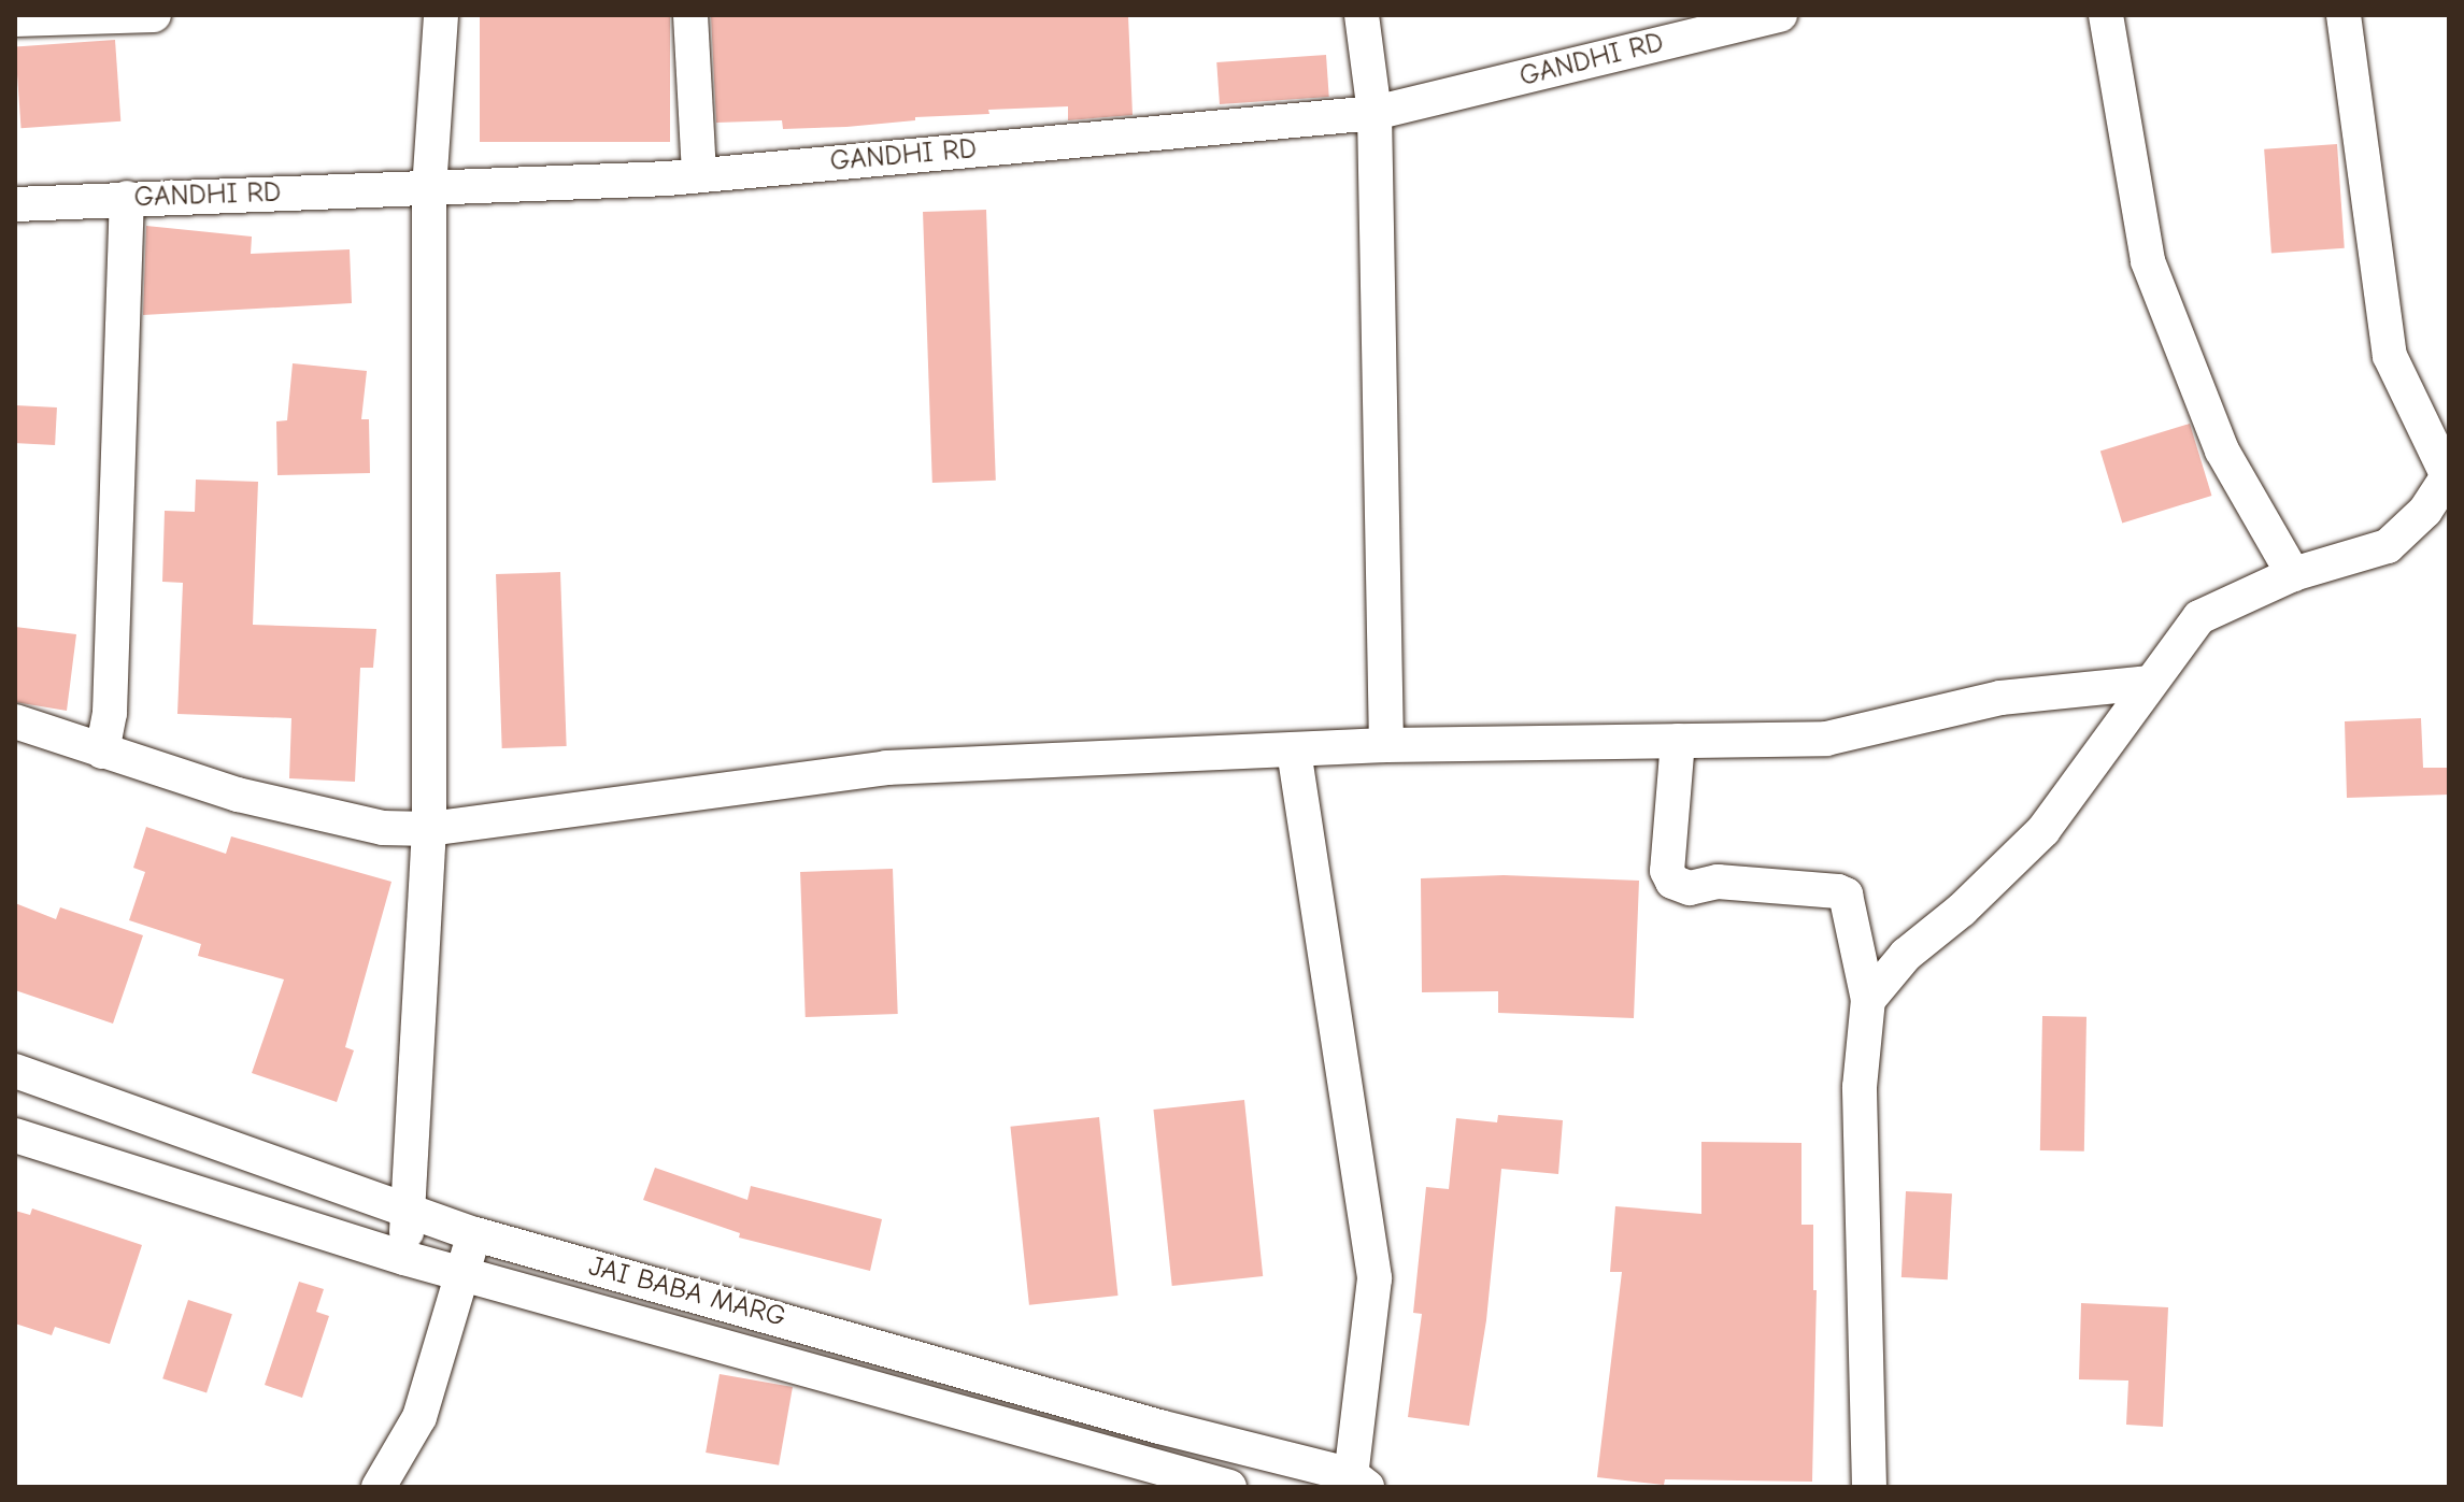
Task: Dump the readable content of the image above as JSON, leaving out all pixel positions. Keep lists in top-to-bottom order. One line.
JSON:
{"streets":{"street":["GANDHI RD","JAI BABA MARG"]}}
